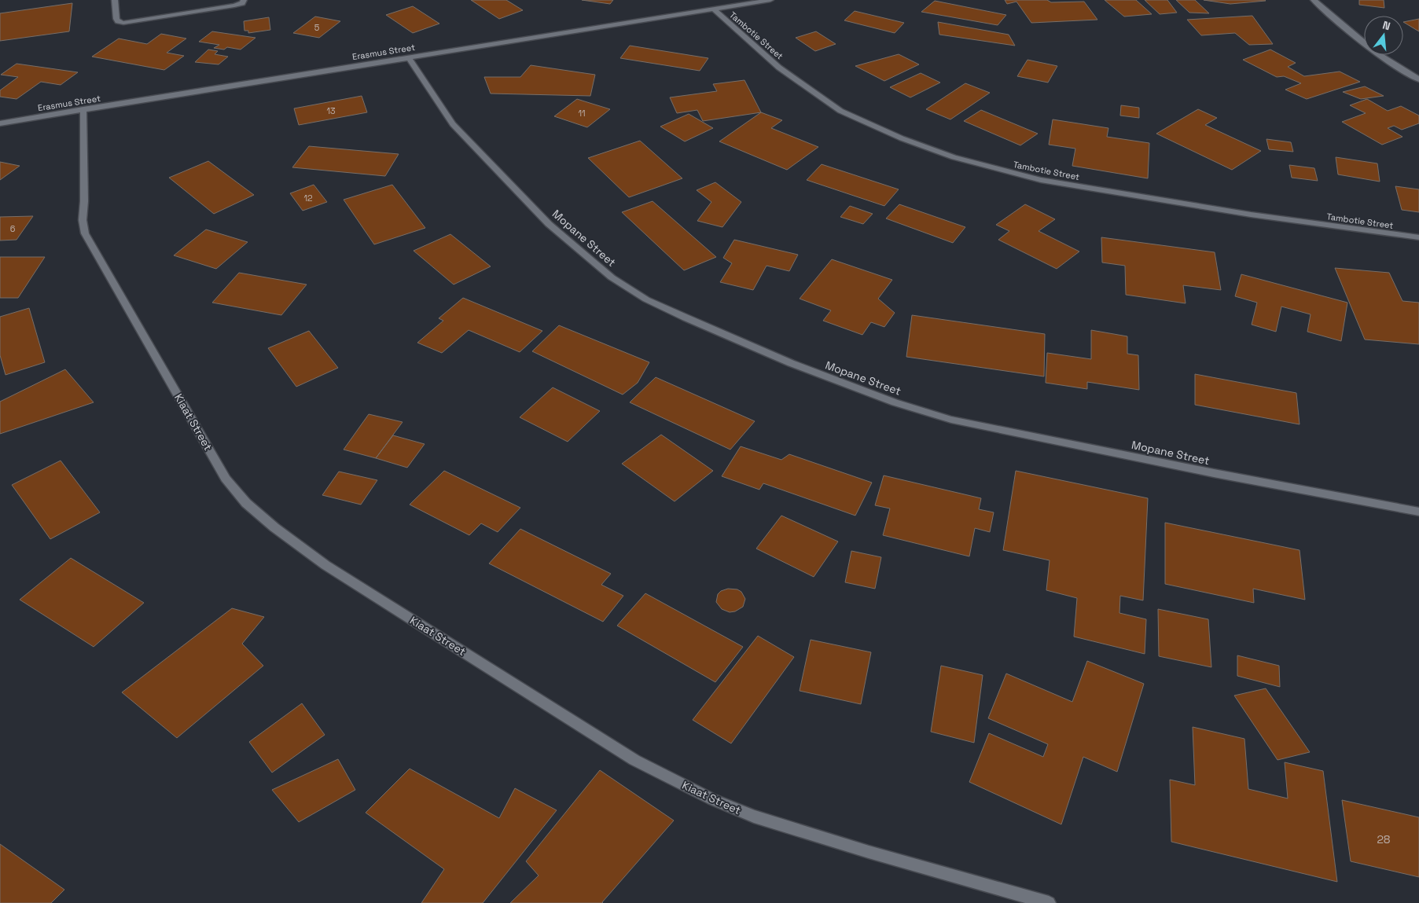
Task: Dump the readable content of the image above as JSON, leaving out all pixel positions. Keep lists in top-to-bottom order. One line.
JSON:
{"streets":{"street":["Tambotie Street","Erasmus Street","Mopane Street","Kiaat Street"]},"crossings":[["Tambotie Street","Erasmus Street"],["Erasmus Street","Mopane Street"],["Erasmus Street","Kiaat Street"]],"house_numbers":["5","13","11","12","6","28"],"north":"top"}
